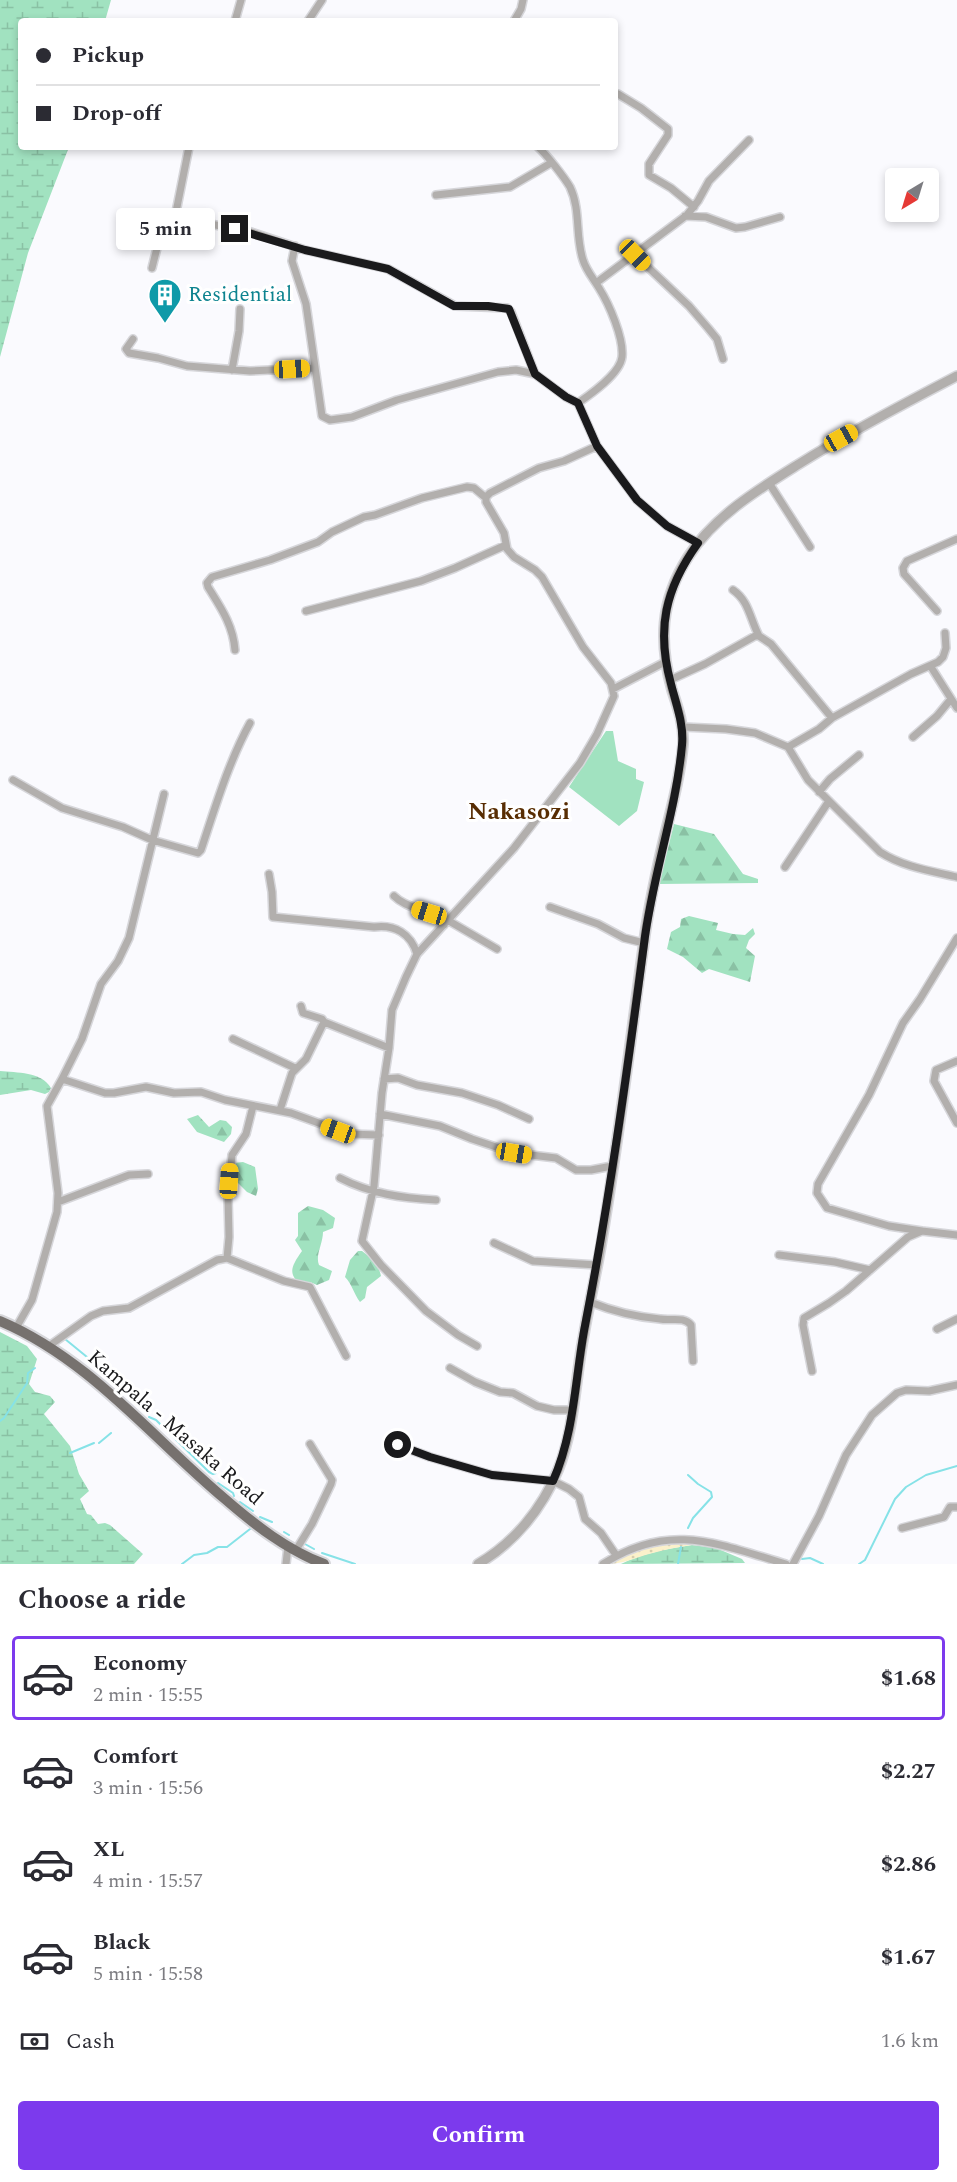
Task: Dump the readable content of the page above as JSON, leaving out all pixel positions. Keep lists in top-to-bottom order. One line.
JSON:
{"streets":{"main road":["Kampala - Masaka Road"]},"districts":["Nakasozi"],"places":{"building":["Residential"]},"north":"bottom left","page":{"banner":["Pickup","Drop-off"],"bubble":"5 min","heading":"Choose a ride","list":[{"name":"Economy","note":"2 min · 15:55","value":"$1.68"},{"name":"Comfort","note":"3 min · 15:56","value":"$2.27"},{"name":"XL","note":"4 min · 15:57","value":"$2.86"},{"name":"Black","note":"5 min · 15:58","value":"$1.67"}],"pay":["Cash","1.6 km"],"buttons":"Confirm"}}
